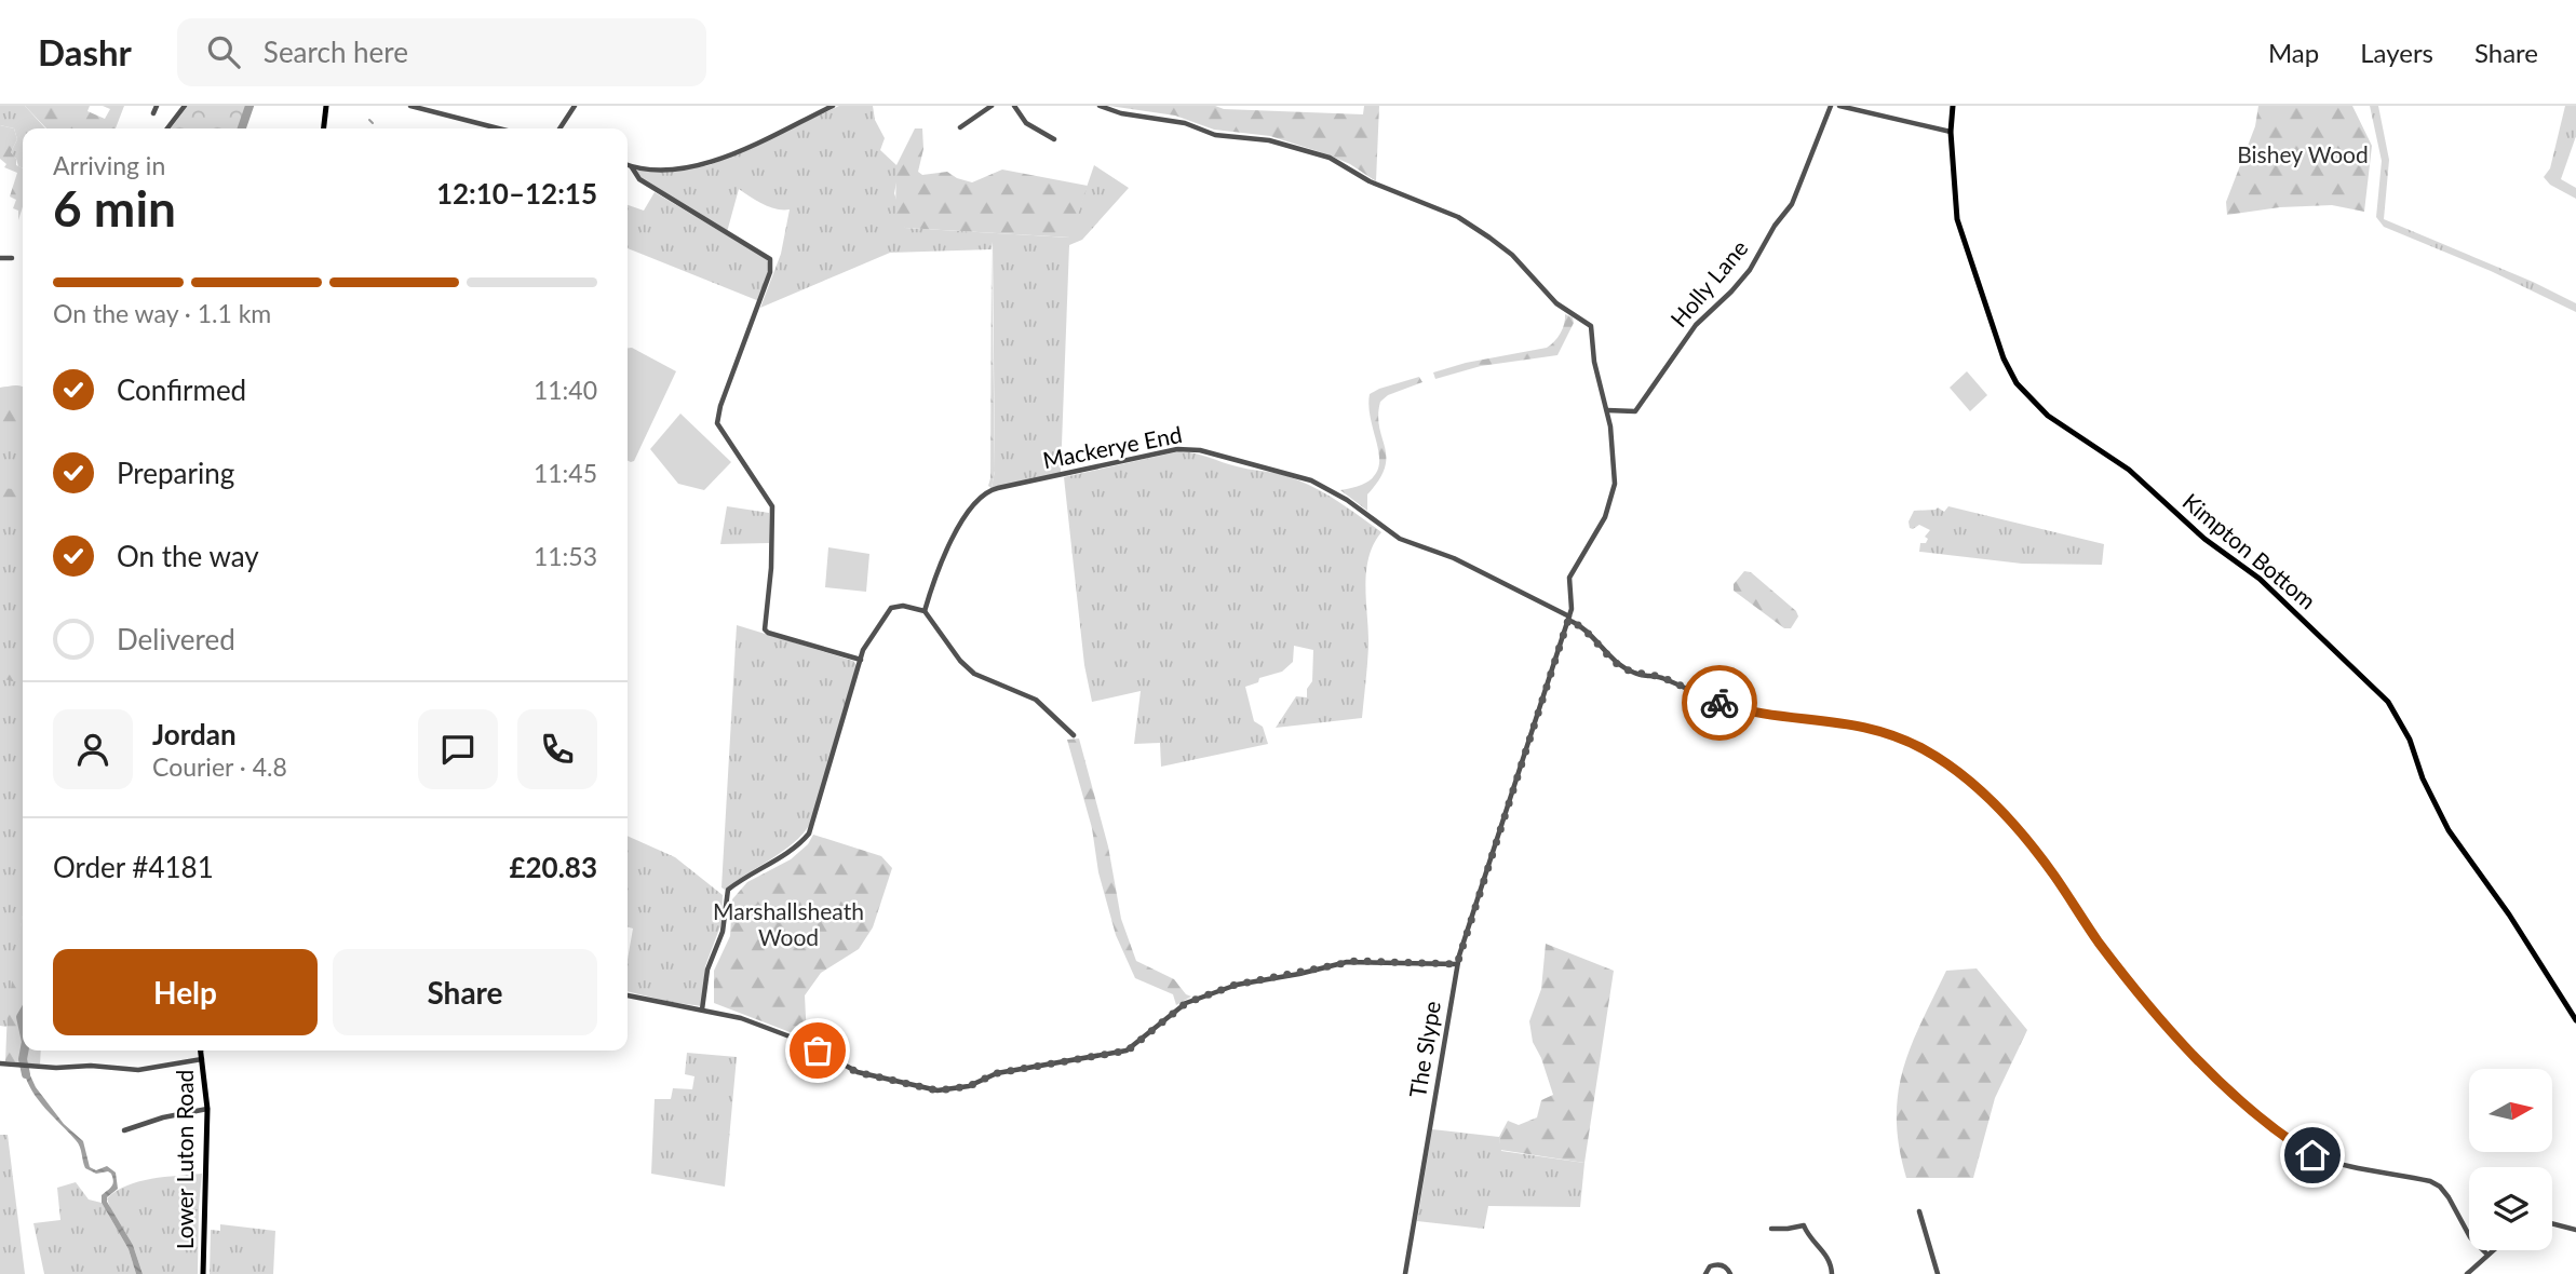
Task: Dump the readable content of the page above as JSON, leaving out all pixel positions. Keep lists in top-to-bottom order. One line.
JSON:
{"streets":{"main road":["Kimpton Bottom","Lower Luton Road"],"street":["Holly Lane","Mackerye End","The Slype"]},"crossings":[["Mackerye End","The Slype"]],"parks":["Bishey Wood","Marshallsheath Wood"],"north":"right","page":{"header":"Dashr","search":"Search here","nav":["Map","Layers","Share"],"heading":["6 min","Arriving in","12:10–12:15"],"panel":["Jordan","Courier · 4.8","Order #4181","£20.83"],"bar":"On the way · 1.1 km","list":[["Confirmed","11:40"],["Preparing","11:45"],["On the way","11:53"],"Delivered"],"buttons":["Help","Share"]}}
